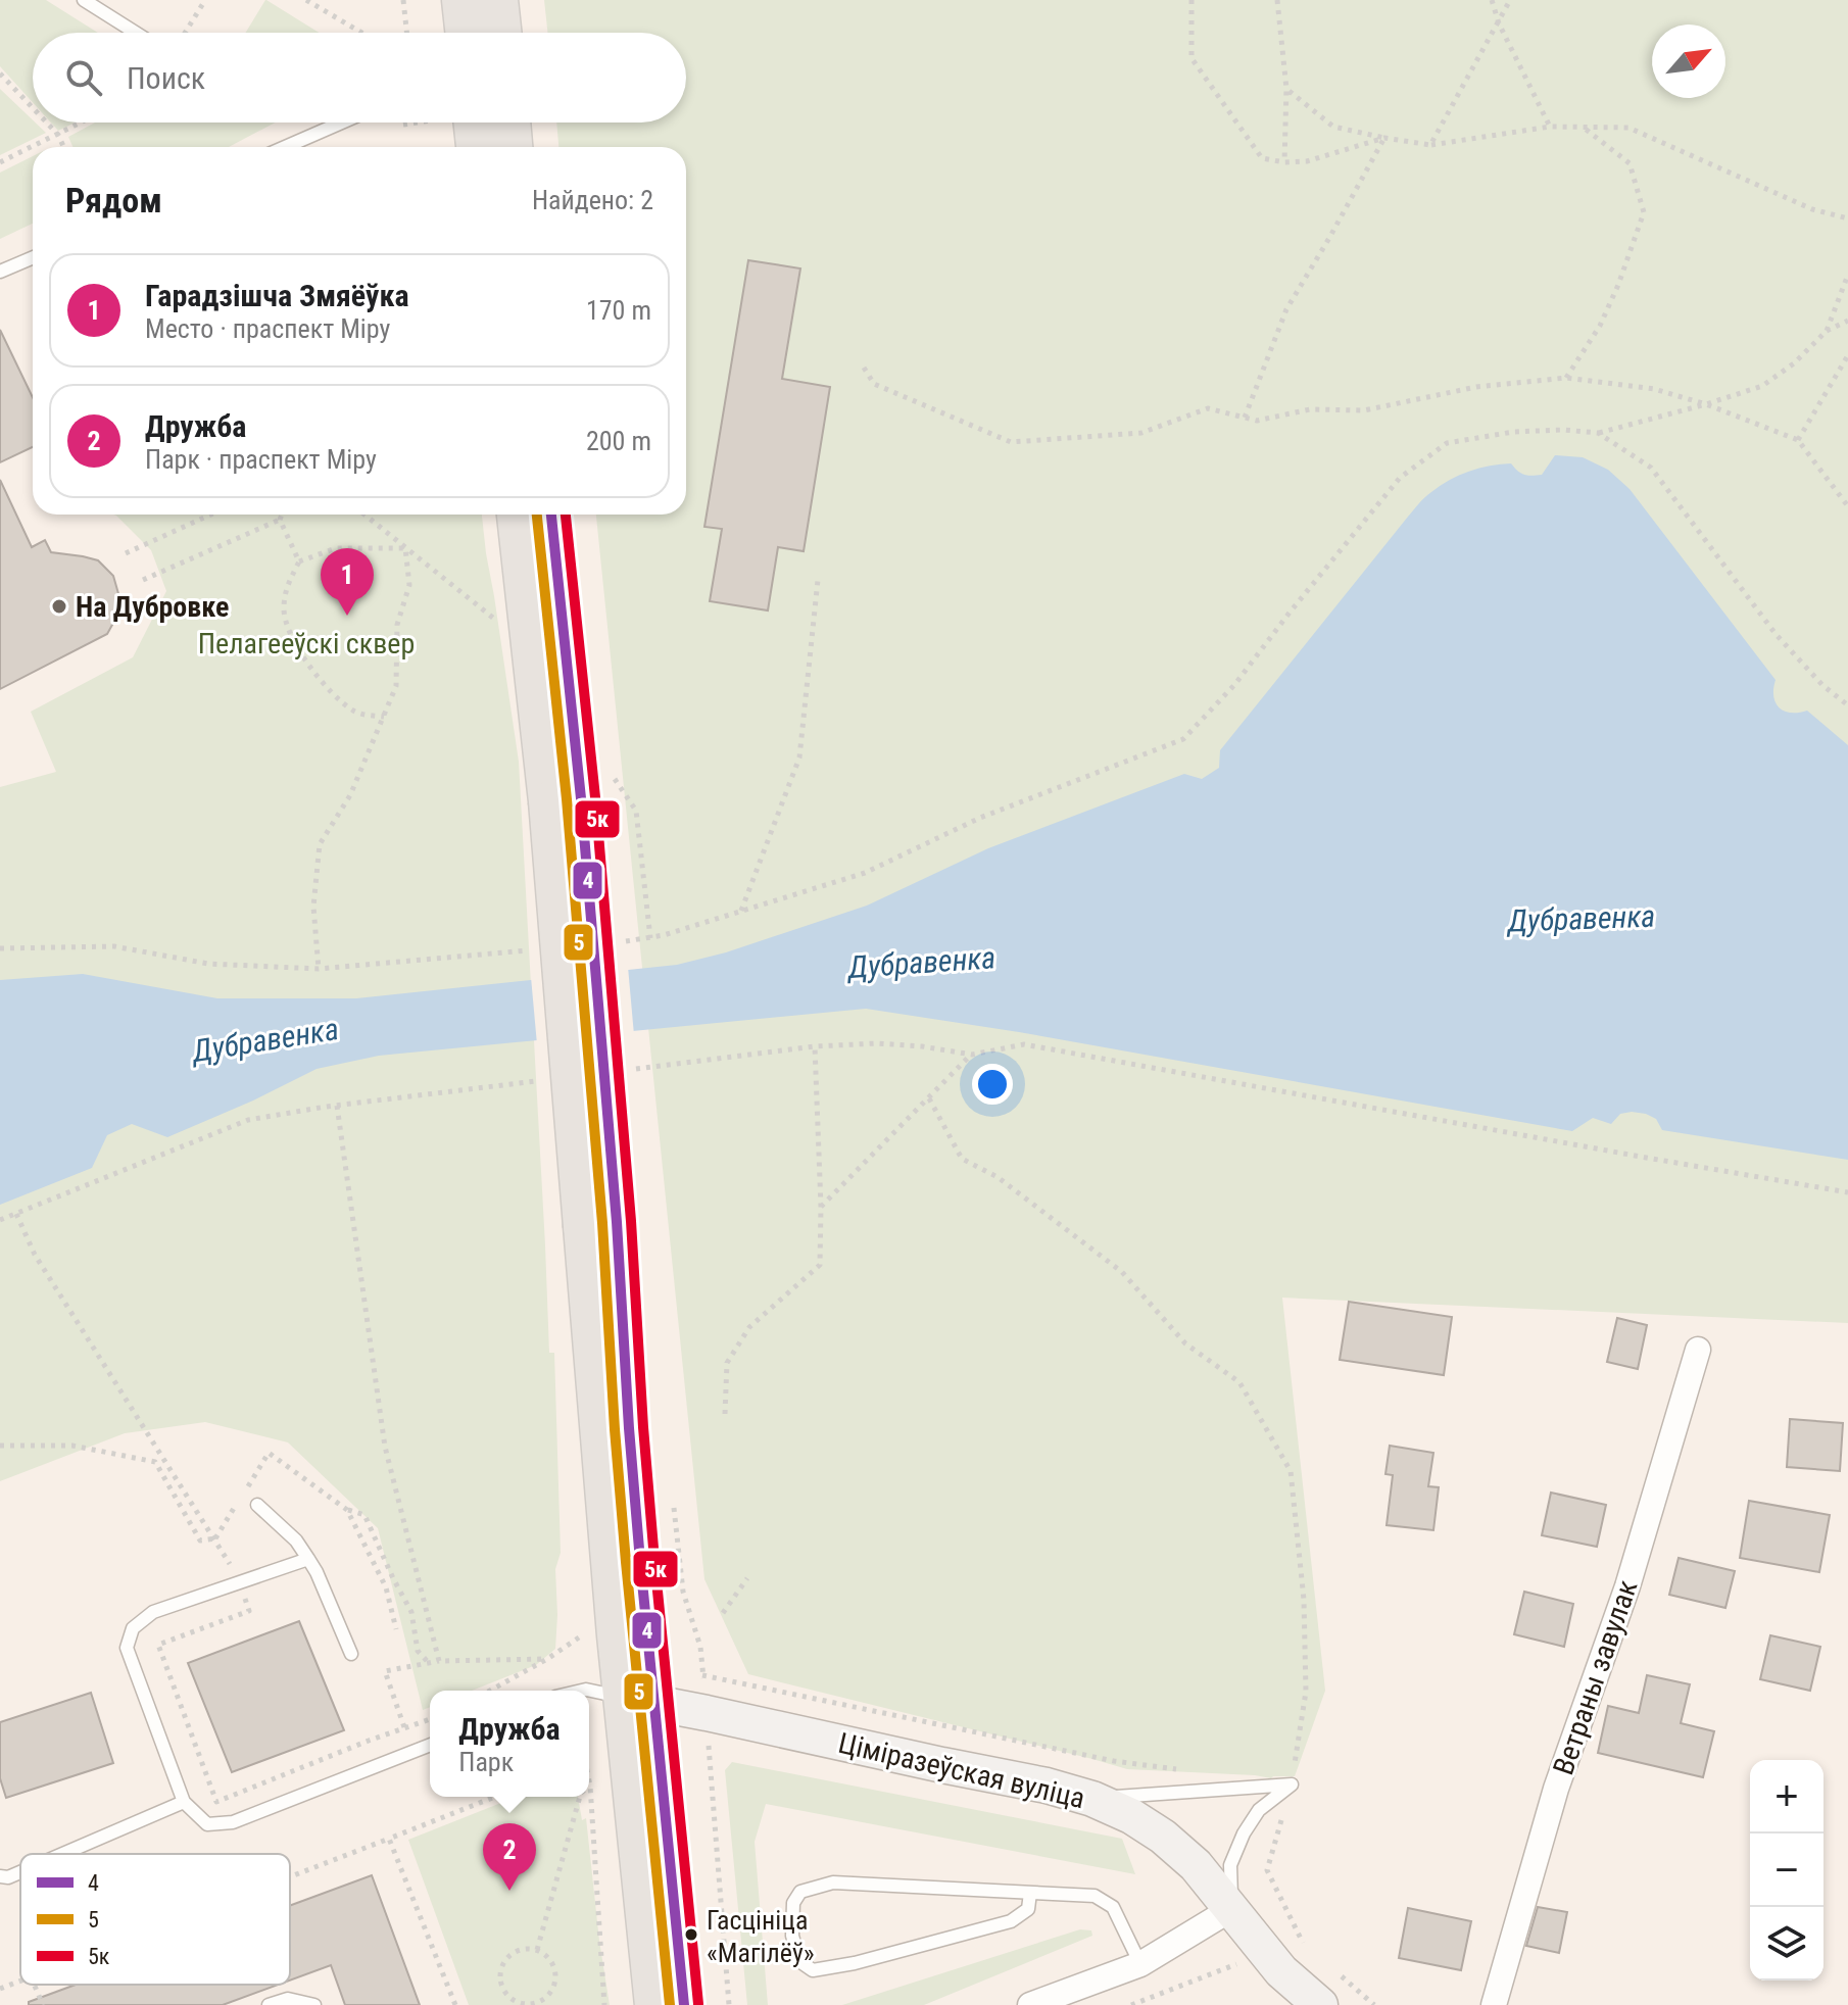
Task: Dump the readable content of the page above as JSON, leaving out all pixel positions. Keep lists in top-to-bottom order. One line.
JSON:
{"streets":{"main road":["Ціміразеўская вуліца"],"street":["Ветраны завулак"]},"water":["Дубравенка"],"parks":["Пелагееўскі сквер"],"places":["На Дубровке","Гасцініца «Магілёў»"],"lines":["transit line 4","transit line 5","transit line 5к"],"legend":["4","5","5к"],"north":"top right","page":{"search":"Поиск","heading":["Рядом","Найдено: 2"],"list":[{"mark":"1","name":"Гарадзішча Змяёўка","note":"Место · праспект Міру","value":"170 m"},{"mark":"2","name":"Дружба","note":"Парк · праспект Міру","value":"200 m"}],"pins":["1","2"],"popup":["Дружба","Парк"],"map_buttons":["+","−"]}}
